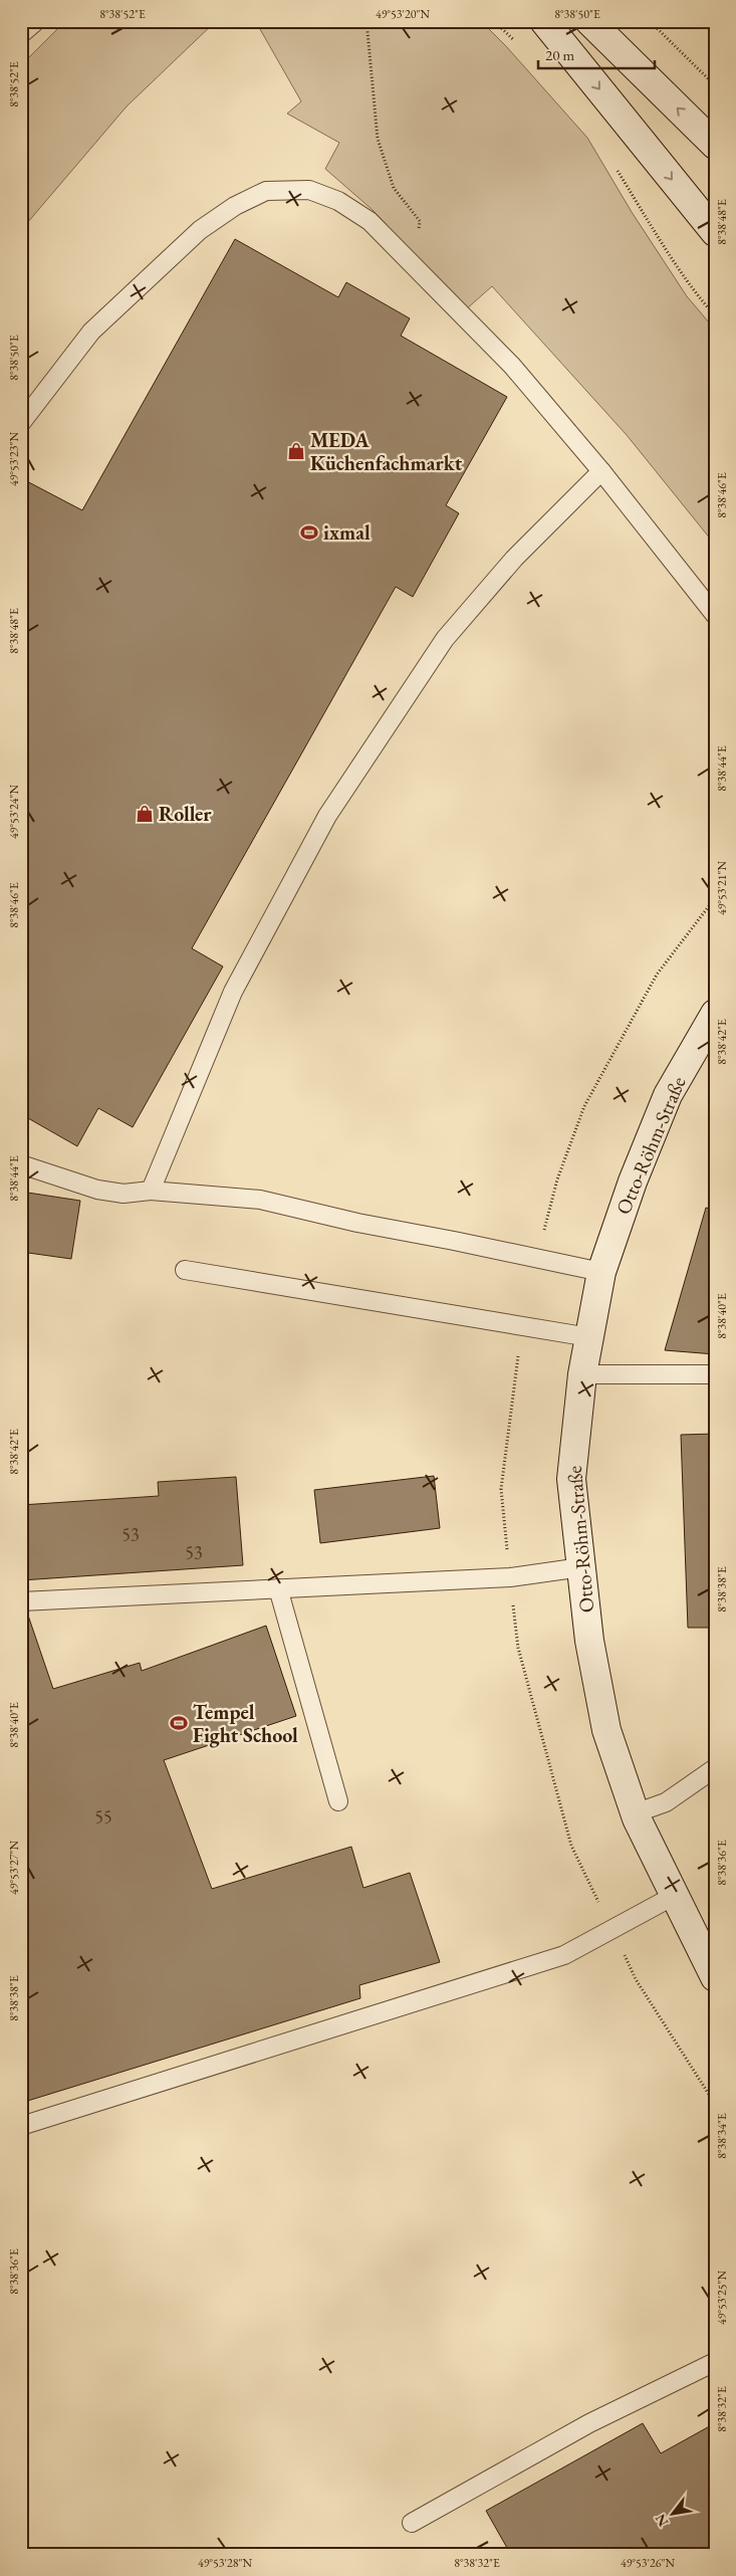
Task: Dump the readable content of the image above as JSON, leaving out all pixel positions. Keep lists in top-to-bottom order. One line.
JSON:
{"streets":{"street":["Otto-Röhm-Straße"]},"places":{"shop":["MEDA Küchenfachmarkt","Roller"],"sports":["ixmal","Tempel Fight School"]},"house_numbers":["53","53","55"],"scale_bar":"20 m","north":"bottom left","coordinates":["8°38'52\"E","49°53'20\"N","8°38'50\"E","8°38'48\"E","49°53'23\"N","8°38'46\"E","8°38'44\"E","49°53'24\"N","49°53'21\"N","8°38'42\"E","8°38'40\"E","8°38'38\"E","8°38'36\"E","49°53'27\"N","8°38'34\"E","49°53'25\"N","8°38'32\"E","49°53'28\"N","49°53'26\"N"]}
